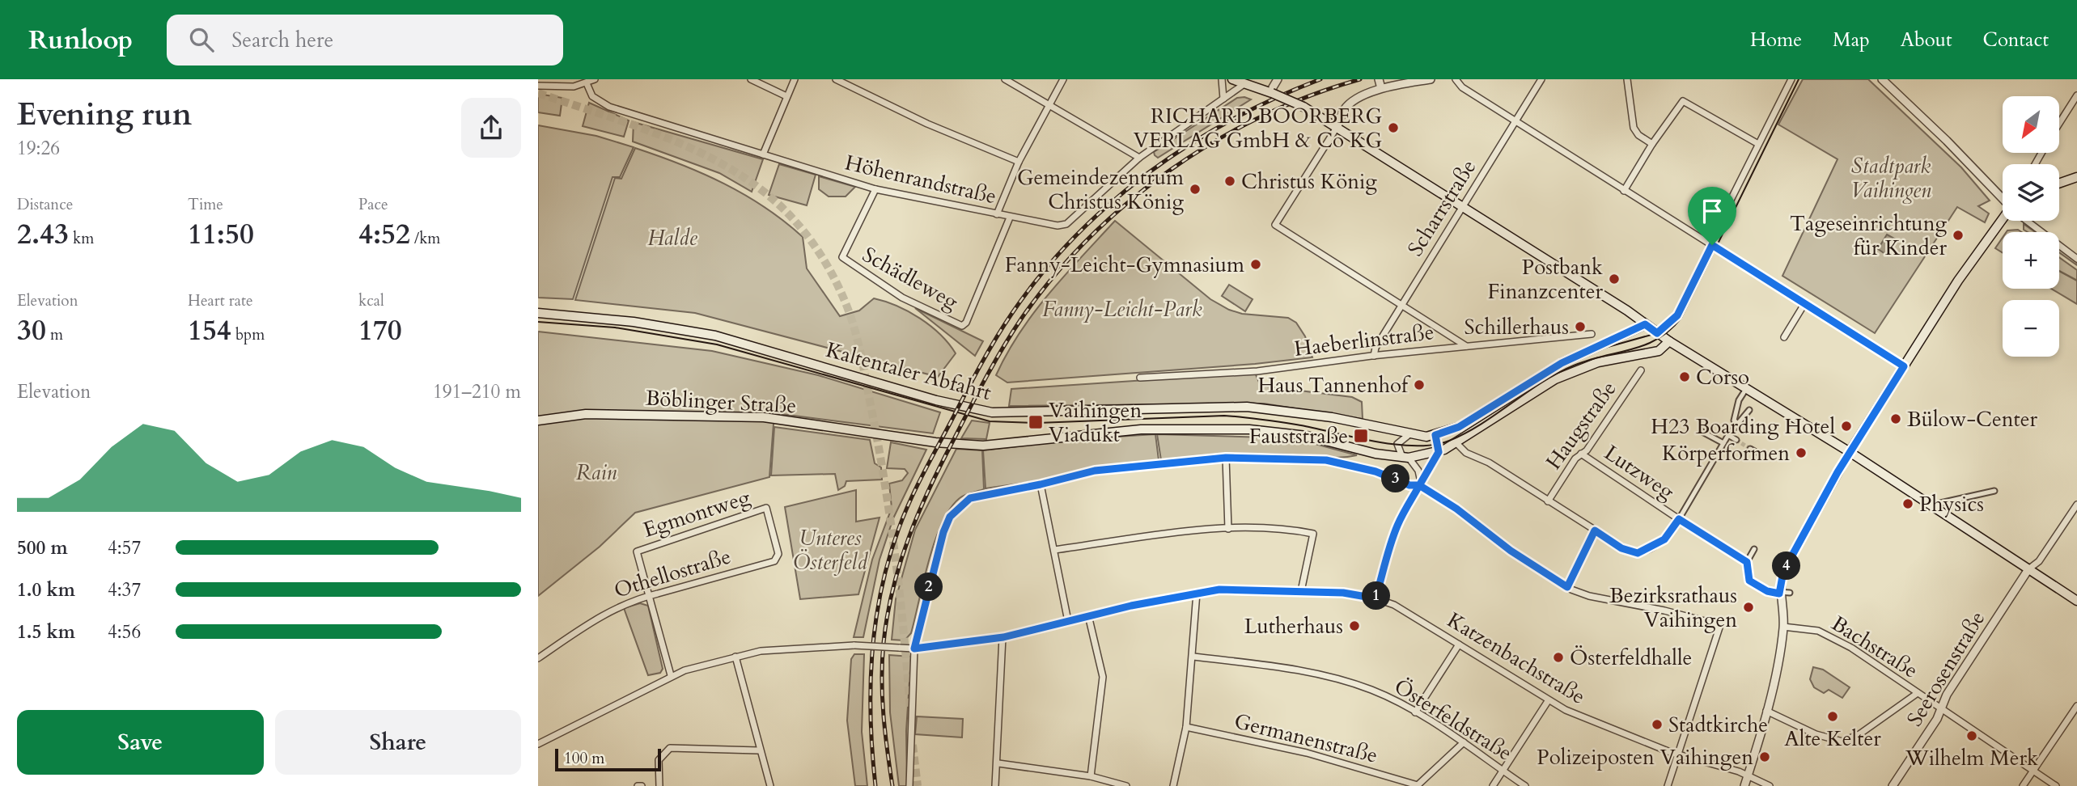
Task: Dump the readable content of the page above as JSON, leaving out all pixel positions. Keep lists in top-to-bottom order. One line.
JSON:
{"streets":{"main road":["Kaltentaler Abfahrt","Böblinger Straße"],"street":["Höhenrandstraße","Scharrstraße","Schädleweg","Haeberlinstraße","Haugstraße","Lutzweg","Egmontweg","Othellostraße","Bachstraße","Katzenbachstraße","Seerosenstraße","Österfeldstraße","Germanenstraße"]},"crossings":[["Höhenrandstraße","Schädleweg"],["Scharrstraße","Haeberlinstraße"],["Haugstraße","Lutzweg"],["Egmontweg","Othellostraße"],["Bachstraße","Seerosenstraße"]],"parks":["Stadtpark Vaihingen","Halde","Fanny-Leicht-Park","Rain","Unteres Österfeld"],"places":{"other":["RICHARD BOORBERG VERLAG GmbH & Co KG","Christus König","Gemeindezentrum Christus König","Tageseinrichtung für Kinder","Fanny-Leicht-Gymnasium","Postbank Finanzcenter","Schillerhaus","Corso","Haus Tannenhof","Bülow-Center","H23 Boarding Hotel","Körperformen","Physics","Bezirksrathaus Vaihingen","Lutherhaus","Österfeldhalle","Alte Kelter","Stadtkirche","Wilhelm Merk","Polizeiposten Vaihingen"],"transit":["Vaihingen Viadukt","Fauststraße"]},"scale_bar":"100 m","north":"bottom left","page":{"header":"Runloop","search":"Search here","nav":["Home","Map","About","Contact"],"heading":["Evening run","19:26"],"map_buttons":["+","−"],"stats":[["Distance","2.43 km"],["Time","11:50"],["Pace","4:52 /km"],["Elevation","30 m"],["Heart rate","154 bpm"],["kcal","170"]],"chart":["Elevation","191–210 m"],"pins":["3","4","2","1"],"list":[{"name":"500 m","note":"4:57"},{"name":"1.0 km","note":"4:37"},{"name":"1.5 km","note":"4:56"}],"buttons":["Save","Share"],"scale":"100 m"}}
